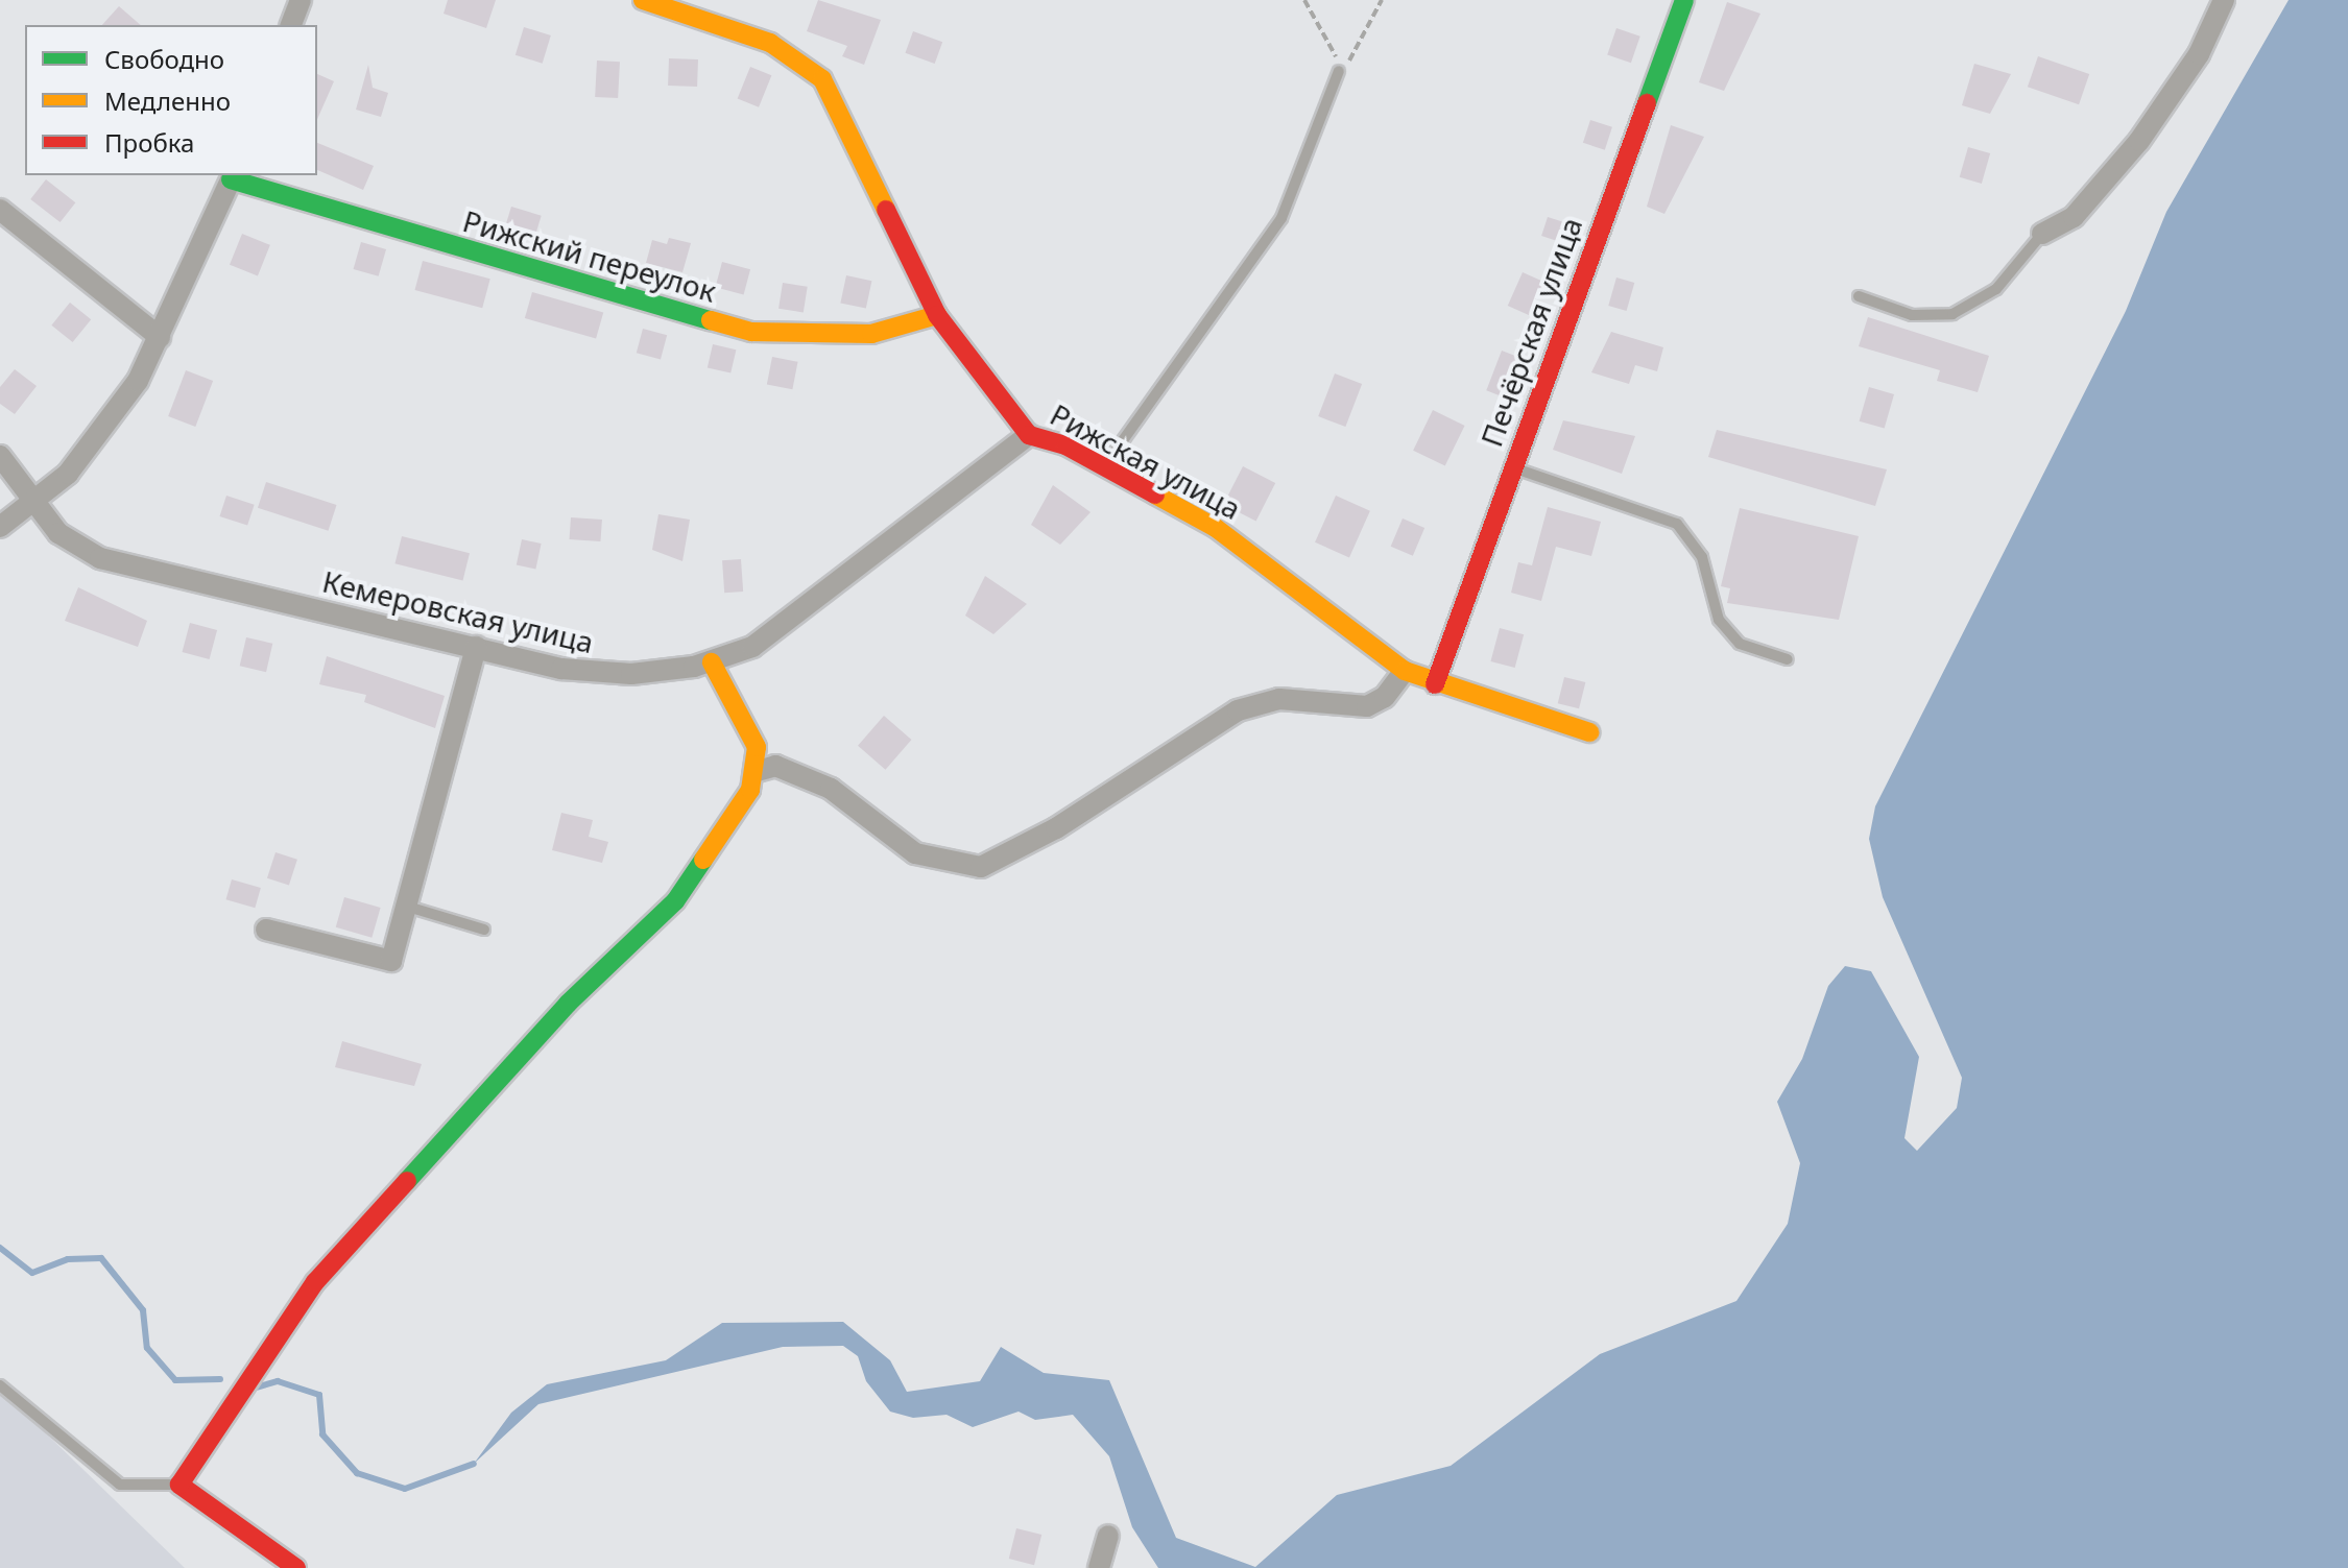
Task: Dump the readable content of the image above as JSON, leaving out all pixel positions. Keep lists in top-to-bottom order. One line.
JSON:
{"streets":{"street":["Рижский переулок","Печёрская улица","Рижская улица","Кемеровская улица"]},"crossings":[["Рижский переулок","Рижская улица"],["Печёрская улица","Рижская улица"],["Рижская улица","Кемеровская улица"]],"legend":["Свободно","Медленно","Пробка"]}
